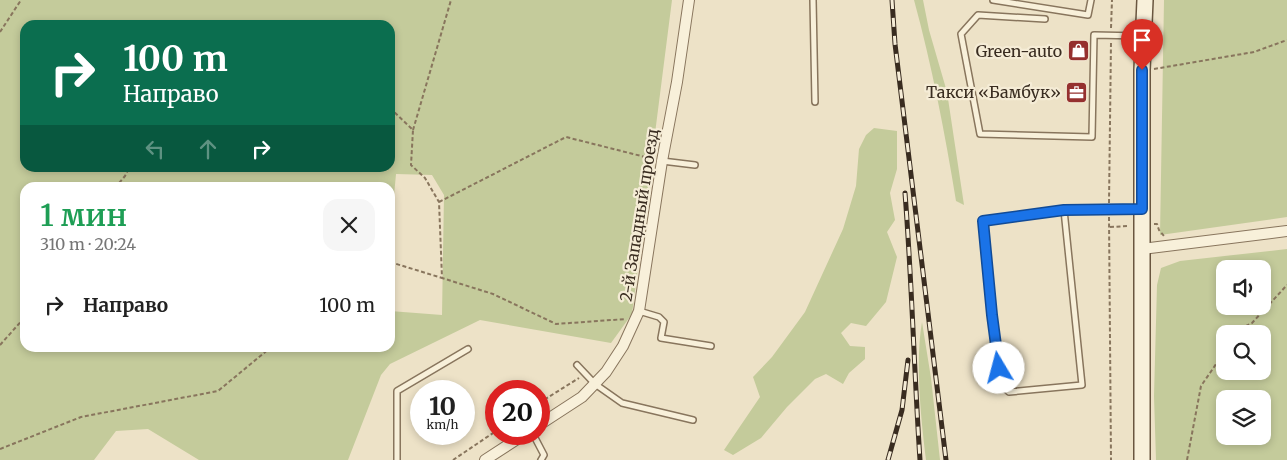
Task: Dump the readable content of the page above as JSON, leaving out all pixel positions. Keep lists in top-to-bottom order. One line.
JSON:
{"streets":{"street":["2-й Западный проезд"]},"places":{"shop":["Green-auto"],"office":["Такси «Бамбук»"]},"page":{"turn":["100 m","Направо"],"heading":["1 мин","310 m · 20:24"],"list":[{"name":"Направо","value":"100 m"}],"speed":"10 km/h","limit":"20"}}
